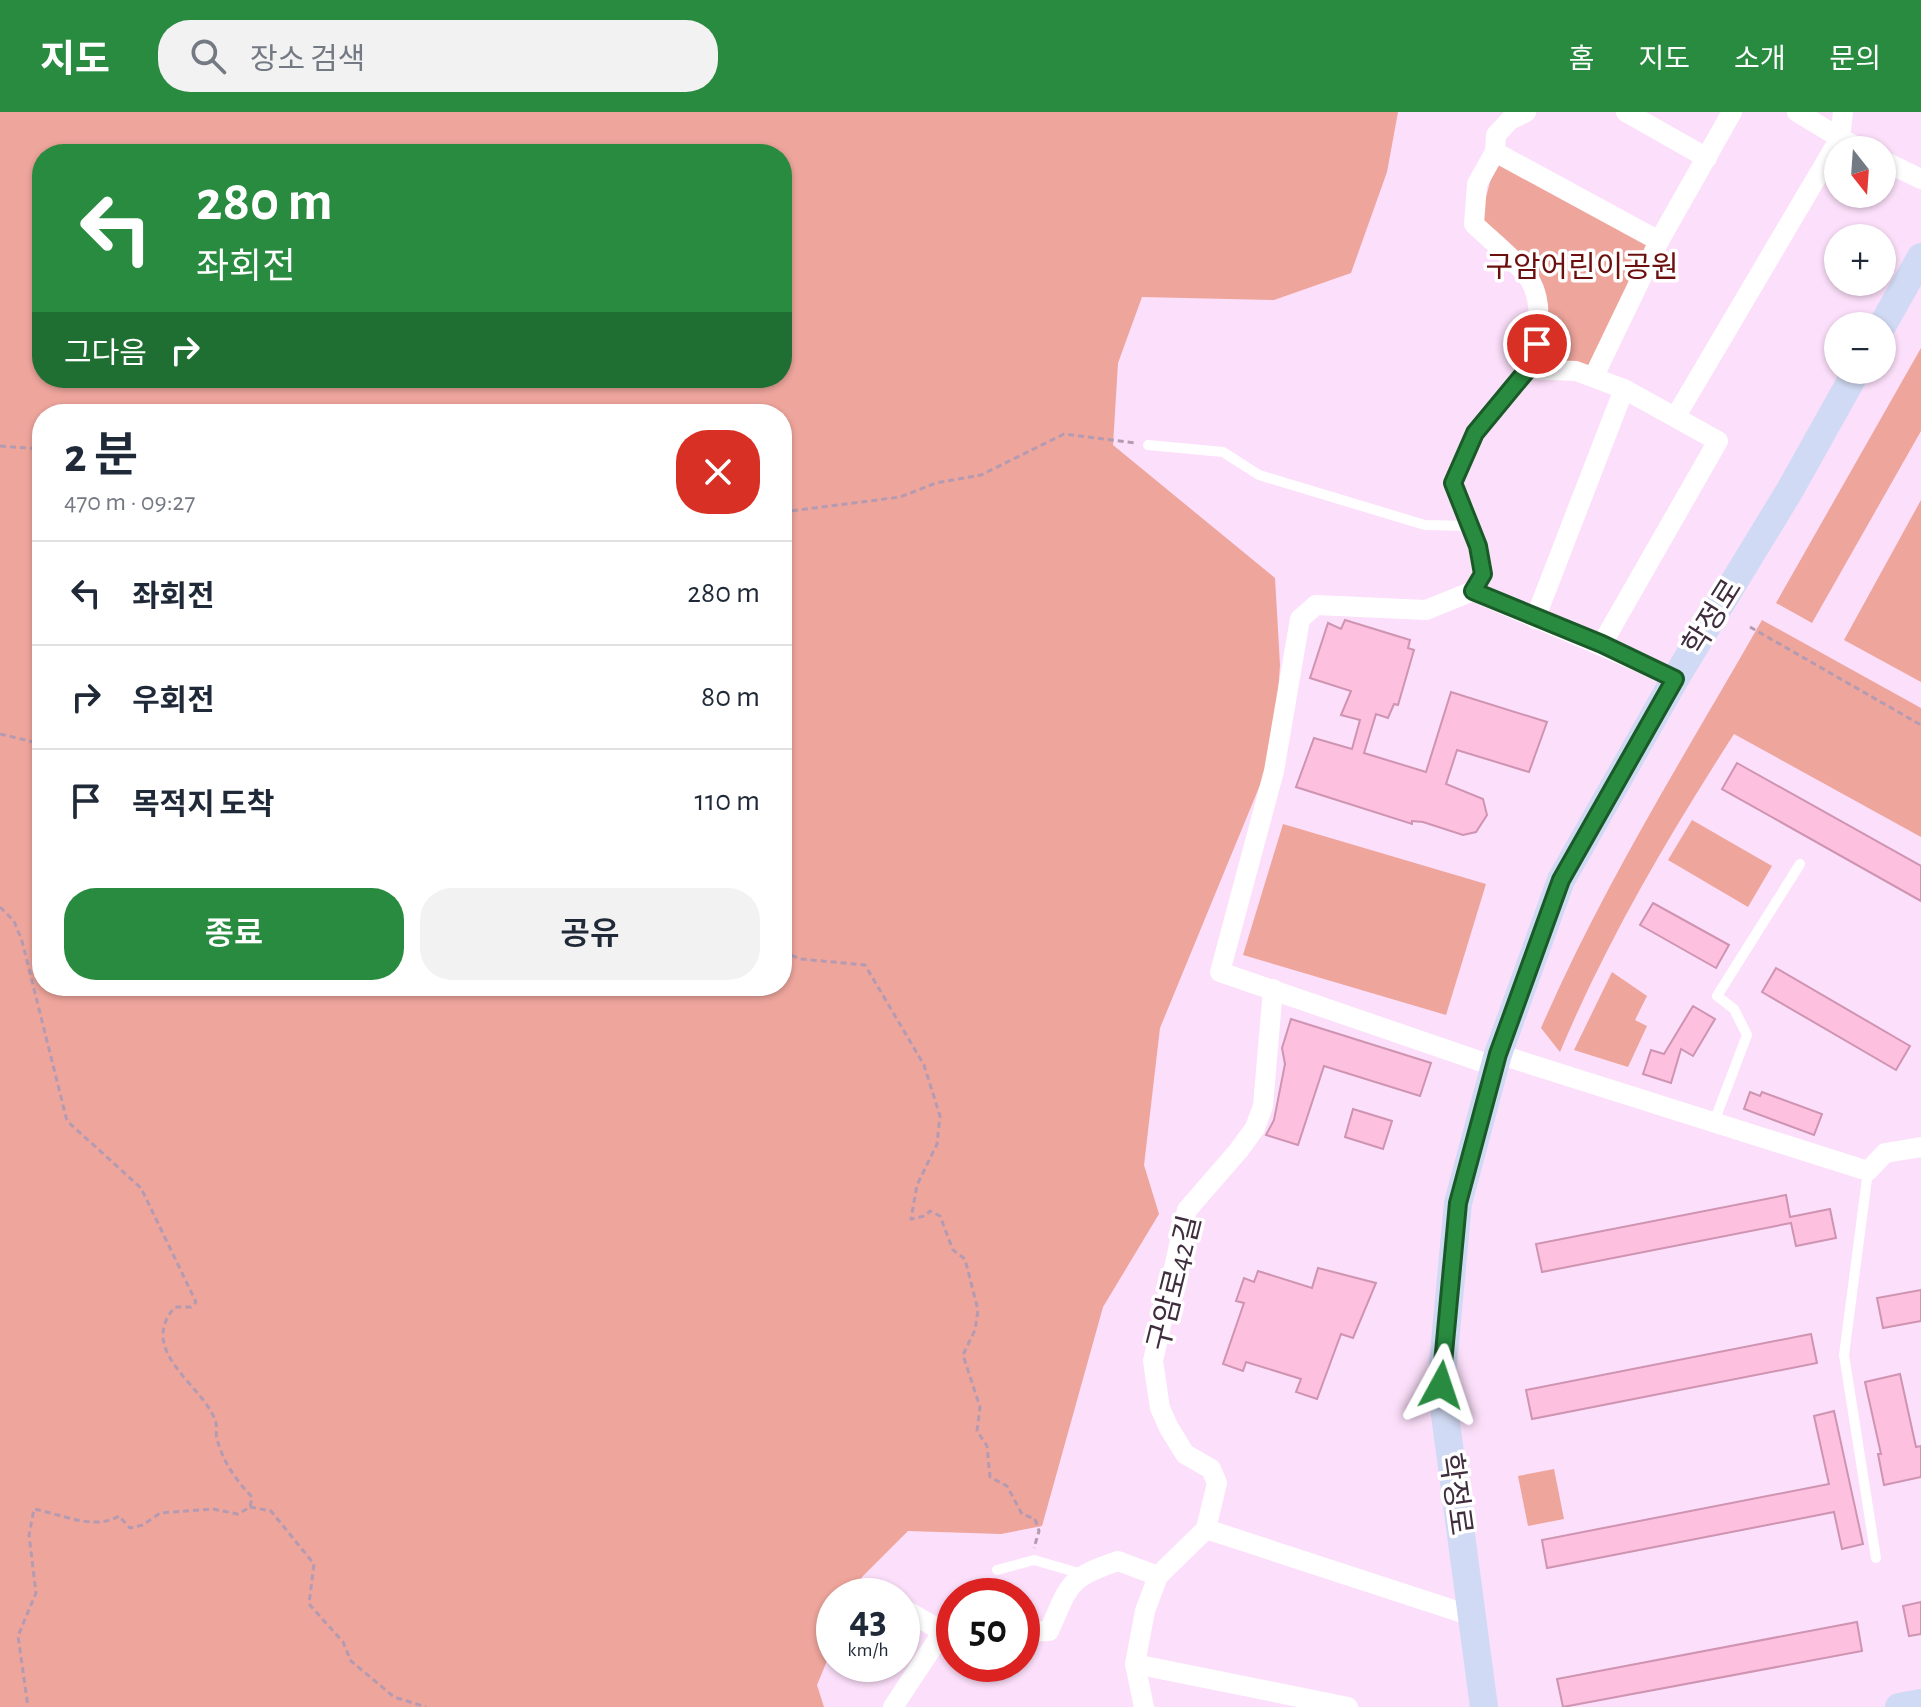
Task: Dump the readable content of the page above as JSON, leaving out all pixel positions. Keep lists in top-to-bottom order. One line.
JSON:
{"streets":{"main road":["학정로"],"street":["구암로42길"]},"parks":["구암어린이공원"],"north":"bottom","page":{"header":"지도","search":"장소 검색","nav":["홈","지도","소개","문의"],"map_buttons":["+","−"],"turn":["280 m","좌회전"],"then":"그다음","heading":["2 분","470 m · 09:27"],"list":[{"name":"좌회전","value":"280 m"},{"name":"우회전","value":"80 m"},{"name":"목적지 도착","value":"110 m"}],"buttons":["종료","공유"],"speed":"43 km/h","limit":"50"}}
